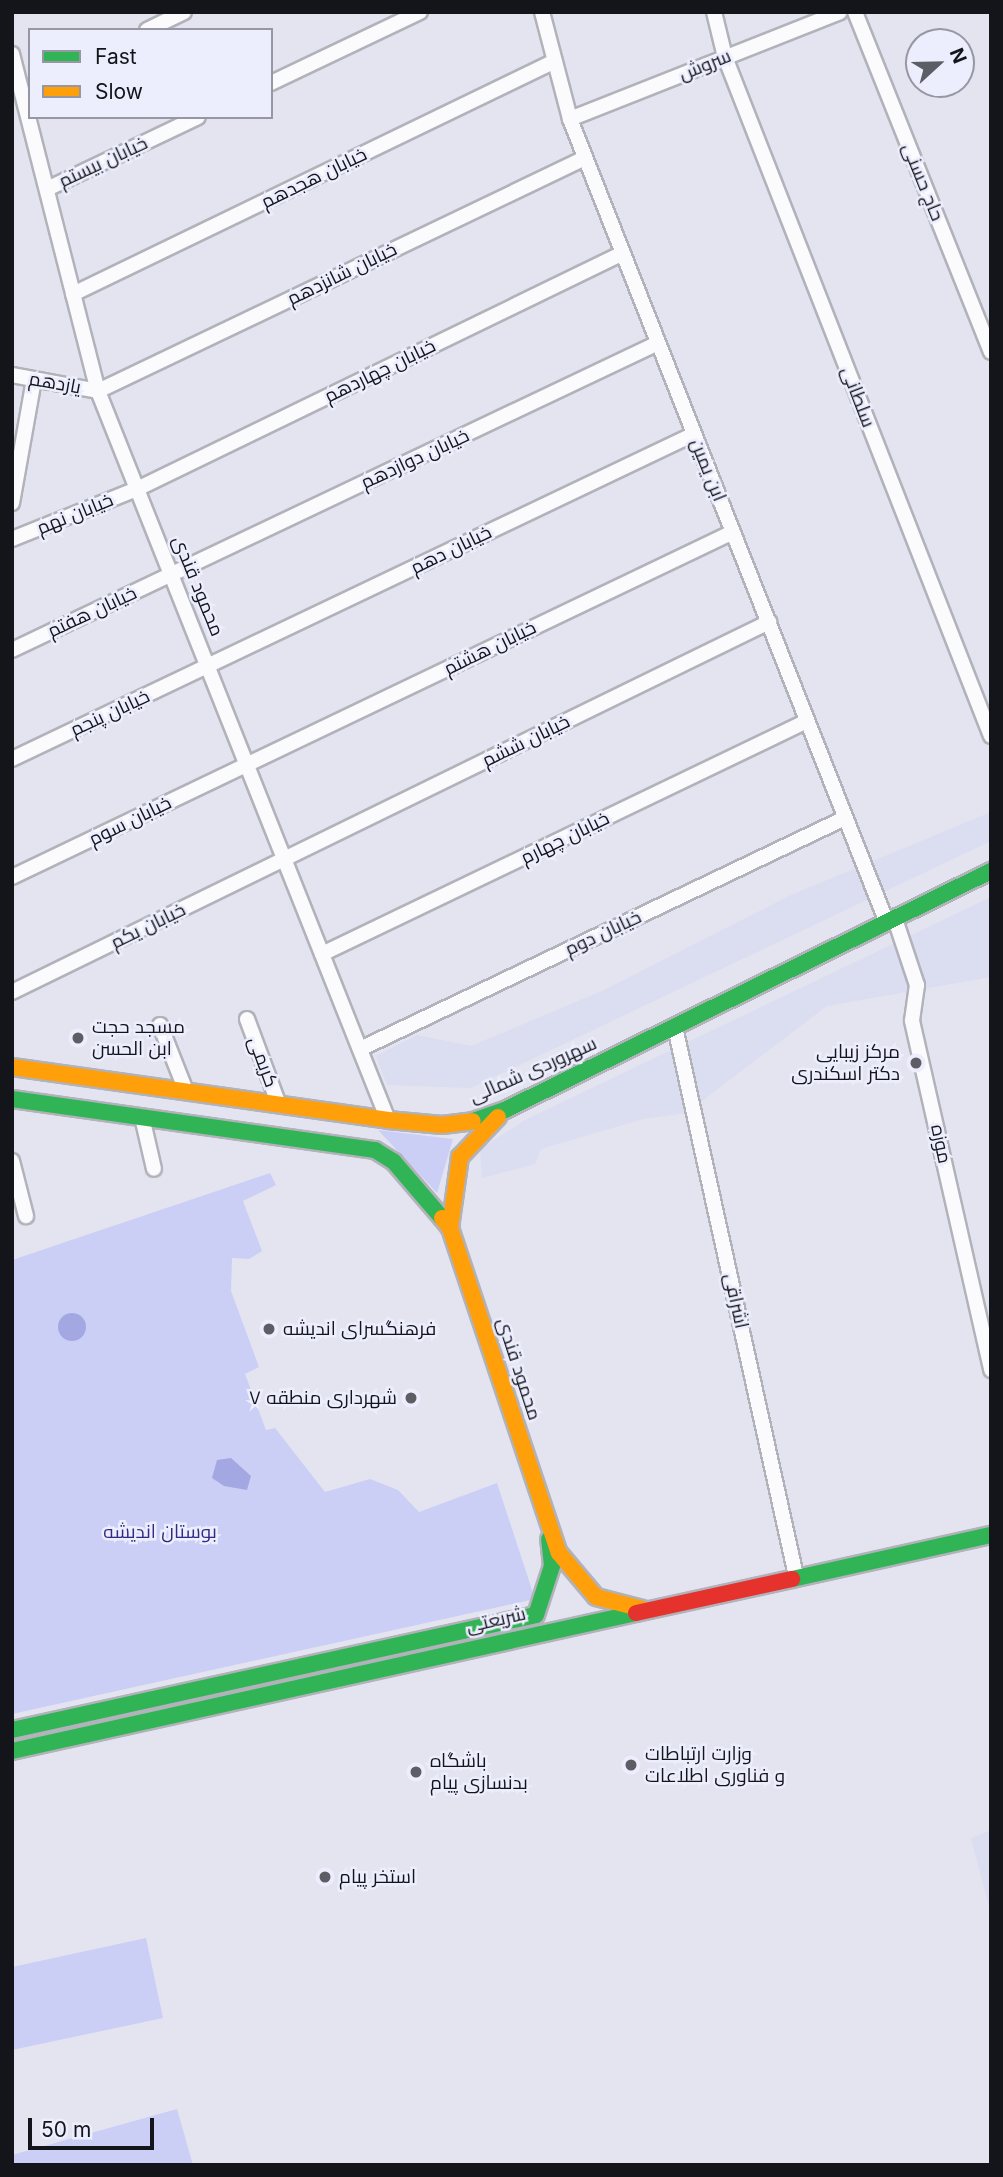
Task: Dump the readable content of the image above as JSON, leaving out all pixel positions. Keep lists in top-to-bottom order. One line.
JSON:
{"streets":{"main road":["محمود قندی","سهروردی شمالی","شریعتی"],"street":["سروش","خیابان بیستم","خیابان هجدهم","حاج حسنی","خیابان شانزدهم","خیابان چهاردهم","یازدهم","سلطانی","خیابان دوازدهم","ابن یمین","خیابان نهم","خیابان دهم","خیابان هفتم","خیابان هشتم","خیابان پنجم","خیابان ششم","خیابان سوم","خیابان چهارم","خیابان یکم","خیابان دوم","کریمی","موزه","اشراقی"]},"crossings":[["سروش","سلطانی"],["سروش","ابن یمین"],["خیابان بیستم","محمود قندی"],["خیابان هجدهم","ابن یمین"],["خیابان هجدهم","محمود قندی"],["خیابان شانزدهم","یازدهم"],["خیابان شانزدهم","ابن یمین"],["خیابان شانزدهم","محمود قندی"],["خیابان چهاردهم","ابن یمین"],["خیابان چهاردهم","خیابان نهم"],["خیابان چهاردهم","محمود قندی"],["یازدهم","محمود قندی"],["خیابان دوازدهم","ابن یمین"],["خیابان دوازدهم","محمود قندی"],["خیابان دوازدهم","خیابان هفتم"],["ابن یمین","خیابان دهم"],["ابن یمین","خیابان هشتم"],["ابن یمین","خیابان ششم"],["ابن یمین","خیابان چهارم"],["ابن یمین","خیابان دوم"],["ابن یمین","سهروردی شمالی"],["ابن یمین","موزه"],["خیابان نهم","محمود قندی"],["خیابان دهم","محمود قندی"],["خیابان دهم","خیابان پنجم"],["محمود قندی","خیابان هفتم"],["محمود قندی","خیابان هشتم"],["محمود قندی","خیابان پنجم"],["محمود قندی","خیابان ششم"],["محمود قندی","خیابان سوم"],["محمود قندی","خیابان چهارم"],["محمود قندی","خیابان یکم"],["محمود قندی","خیابان دوم"],["محمود قندی","سهروردی شمالی"],["محمود قندی","شریعتی"],["خیابان هشتم","خیابان سوم"],["خیابان ششم","خیابان یکم"],["کریمی","سهروردی شمالی"],["سهروردی شمالی","موزه"],["سهروردی شمالی","اشراقی"],["اشراقی","شریعتی"]],"parks":["بوستان اندیشه"],"places":["مسجد حجت ابن الحسن","مرکز زیبایی دکتر اسکندری","فرهنگسرای اندیشه","شهرداری منطقه ۷","وزارت ارتباطات و فناوری اطلاعات","باشگاه بدنسازی پیام","استخر پیام"],"legend":["Fast","Slow"],"scale_bar":"50 m","north":"right"}
